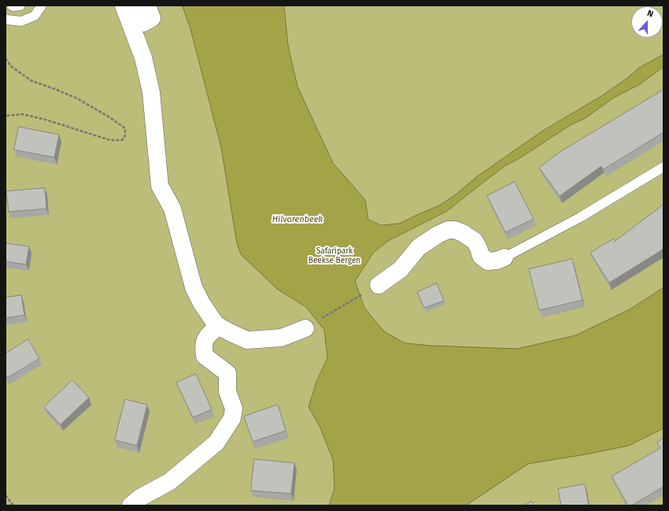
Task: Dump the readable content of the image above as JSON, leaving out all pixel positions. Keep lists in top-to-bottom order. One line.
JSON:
{"water":["Hilvarenbeek"],"parks":["Safaripark Beekse Bergen"],"north":"top"}
